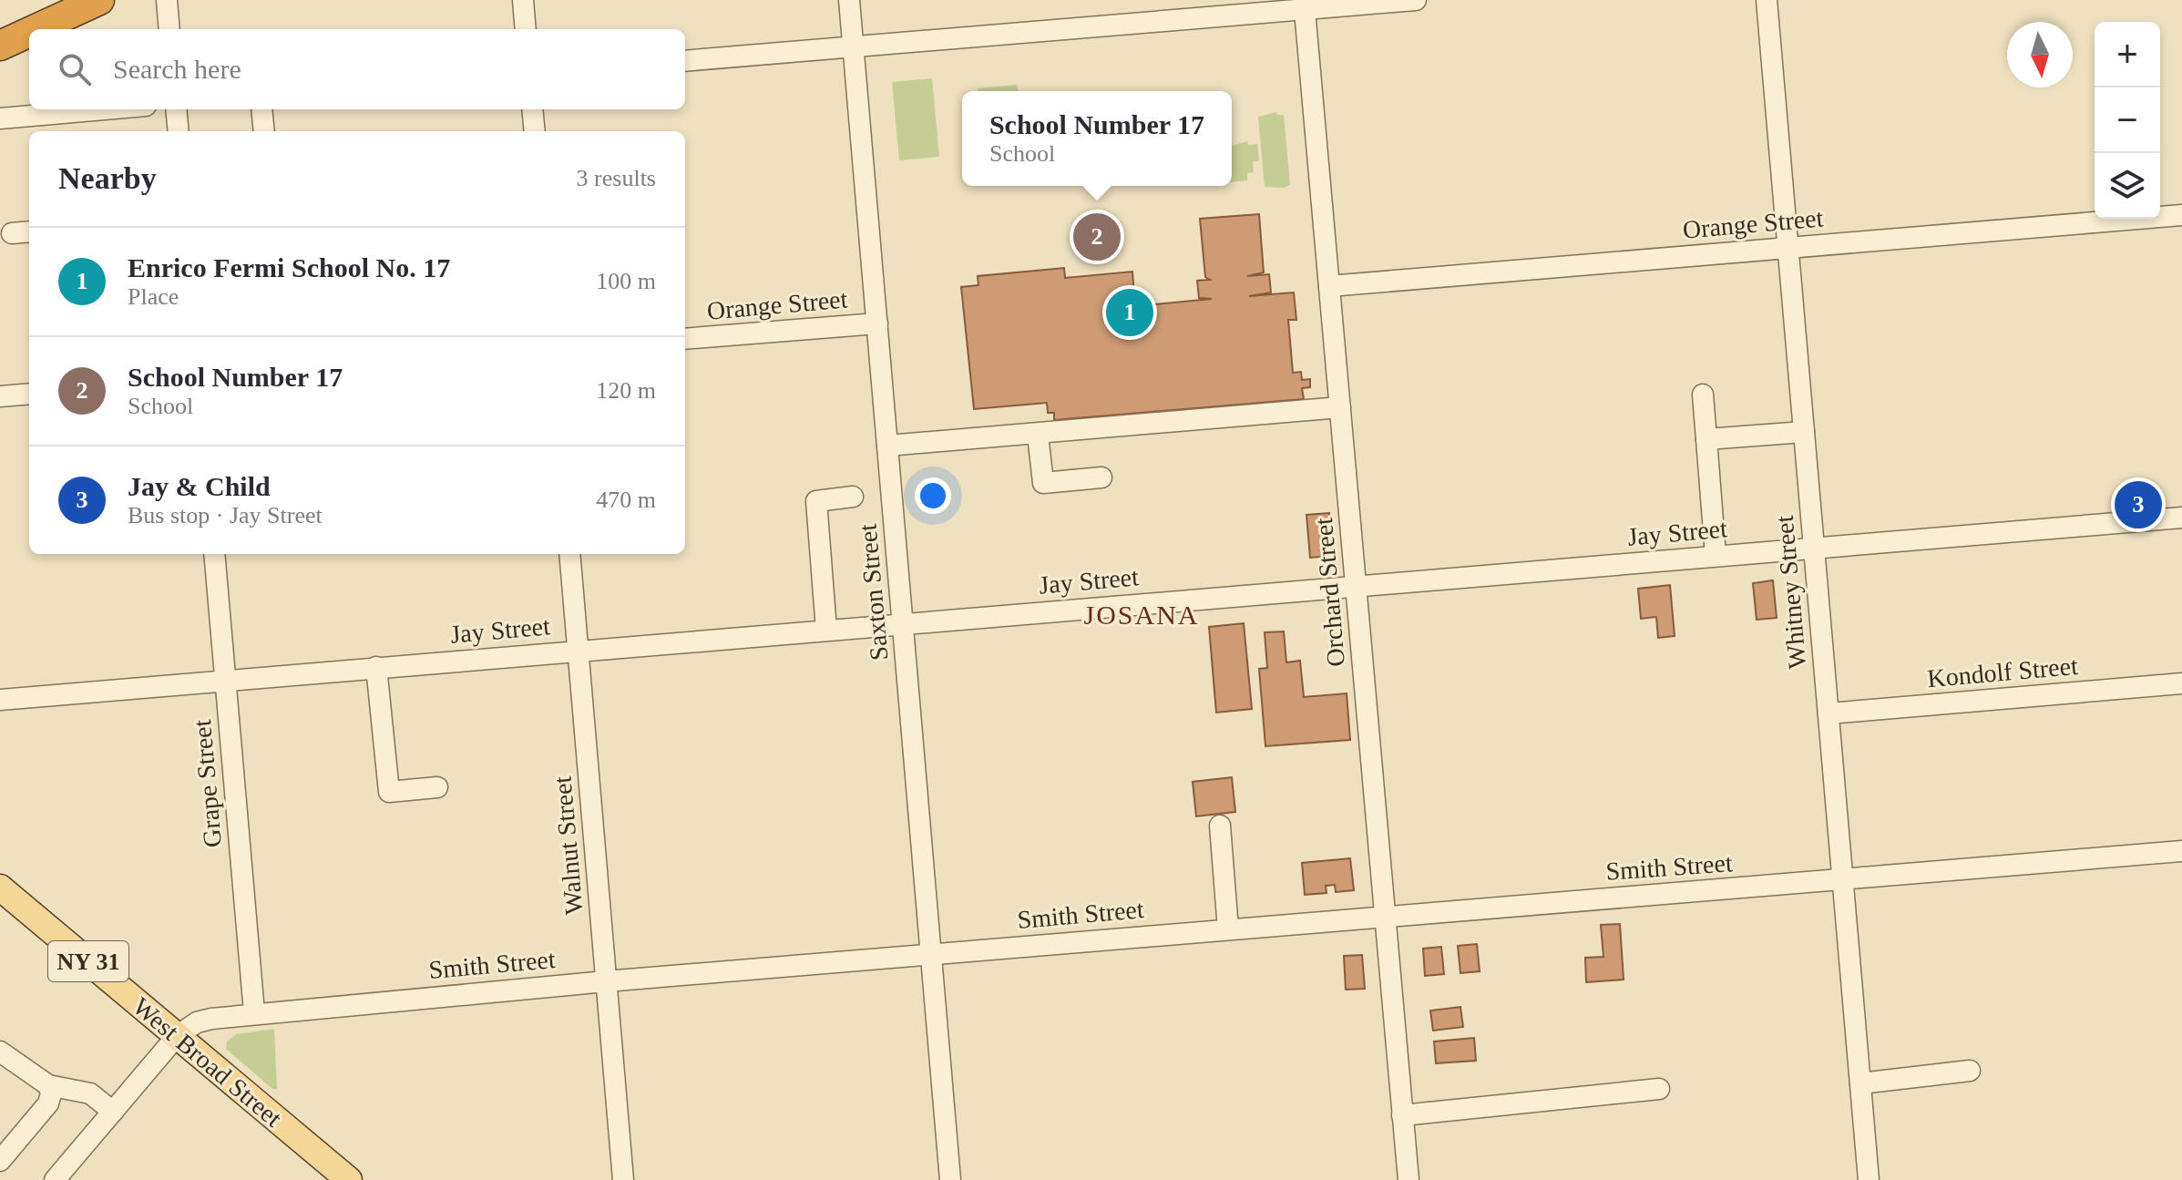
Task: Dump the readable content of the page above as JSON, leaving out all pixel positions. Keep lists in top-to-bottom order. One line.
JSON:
{"streets":{"main road":["NY 31","West Broad Street"],"street":["Orange Street","Jay Street","Saxton Street","Orchard Street","Whitney Street","Kondolf Street","Grape Street","Walnut Street","Smith Street"]},"crossings":[["Orange Street","Saxton Street"],["Orange Street","Orchard Street"],["Orange Street","Whitney Street"],["Jay Street","Saxton Street"],["Jay Street","Orchard Street"],["Jay Street","Whitney Street"],["Jay Street","Grape Street"],["Jay Street","Walnut Street"],["Saxton Street","Smith Street"],["Orchard Street","Smith Street"],["Whitney Street","Kondolf Street"],["Whitney Street","Smith Street"],["Grape Street","Smith Street"],["Walnut Street","Smith Street"],["Smith Street","West Broad Street"]],"districts":["JOSANA"],"north":"bottom","page":{"map_buttons":["+","−"],"search":"Search here","popup":["School Number 17","School"],"heading":["Nearby","3 results"],"pins":["2","1","3"],"list":[{"mark":"1","name":"Enrico Fermi School No. 17","note":"Place","value":"100 m"},{"mark":"2","name":"School Number 17","note":"School","value":"120 m"},{"mark":"3","name":"Jay & Child","note":"Bus stop · Jay Street","value":"470 m"}]}}
